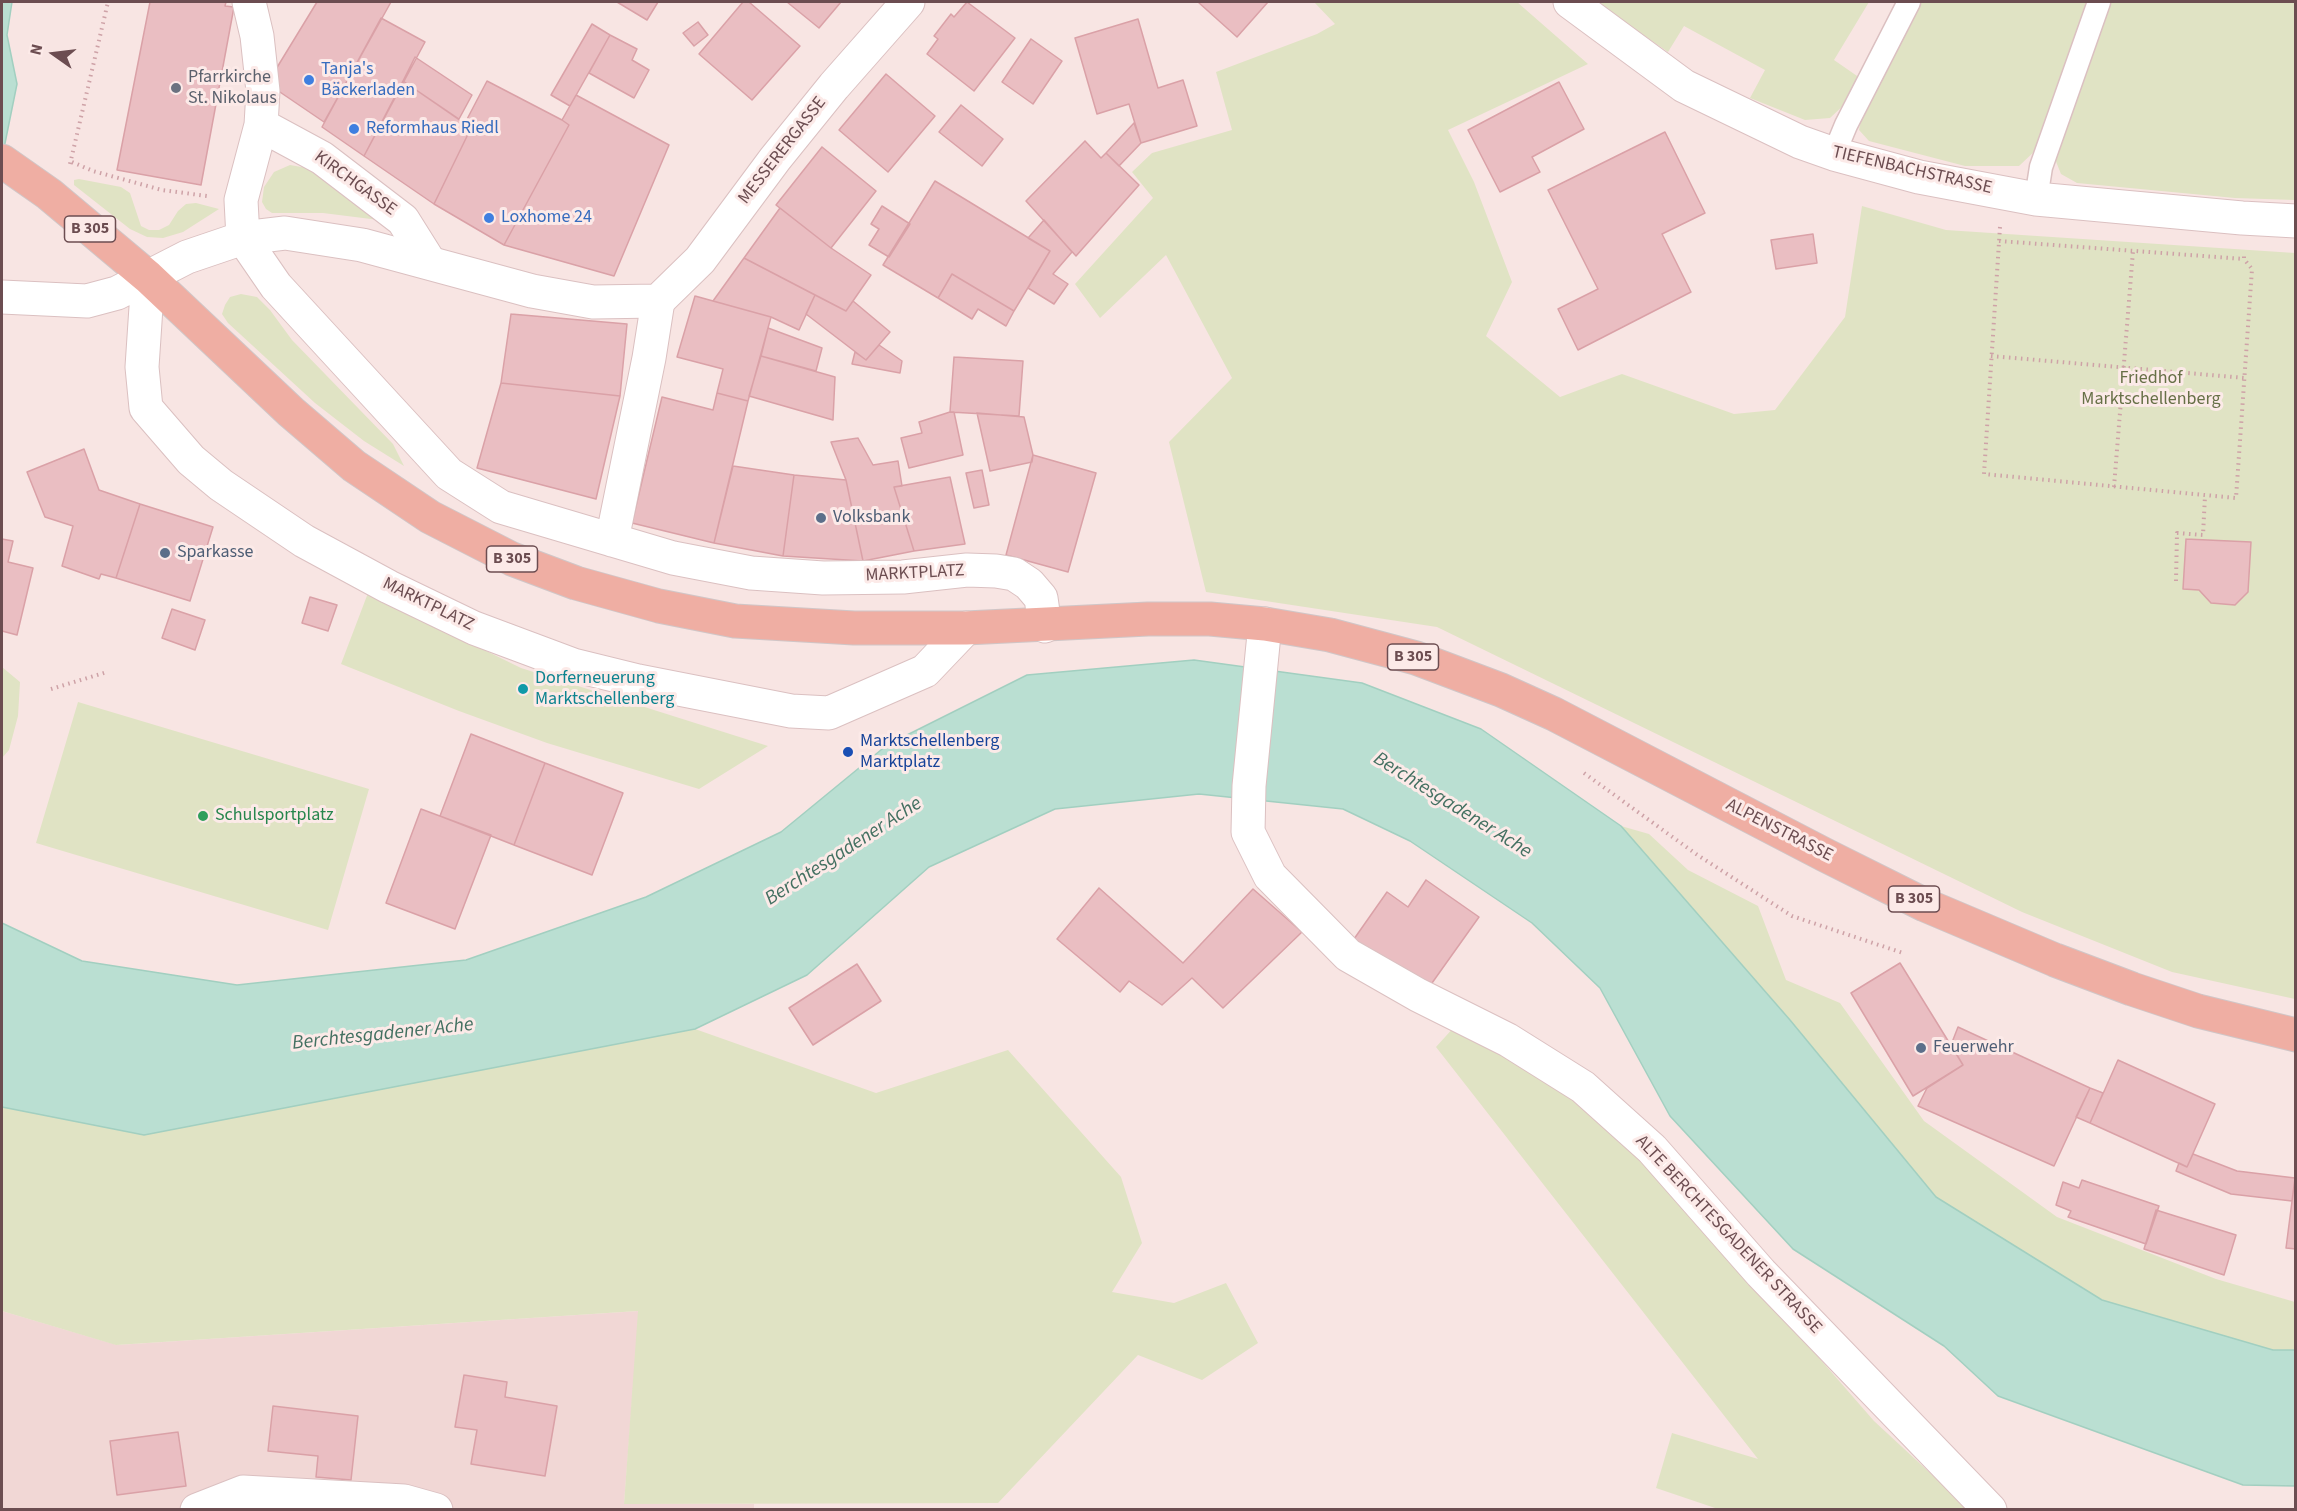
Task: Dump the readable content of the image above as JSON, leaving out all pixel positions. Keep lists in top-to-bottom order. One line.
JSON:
{"streets":{"main road":["B 305","ALPENSTRASSE"],"street":["MESSERERGASSE","TIEFENBACHSTRASSE","KIRCHGASSE","MARKTPLATZ","ALTE BERCHTESGADENER STRASSE"]},"crossings":[["B 305","MARKTPLATZ"],["B 305","ALPENSTRASSE"],["B 305","ALTE BERCHTESGADENER STRASSE"],["ALPENSTRASSE","ALTE BERCHTESGADENER STRASSE"]],"water":["Berchtesgadener Ache"],"parks":["Friedhof Marktschellenberg"],"places":["Tanja's Bäckerladen","Pfarrkirche St. Nikolaus","Reformhaus Riedl","Loxhome 24","Volksbank","Sparkasse","Dorferneuerung Marktschellenberg","Marktschellenberg Marktplatz","Schulsportplatz","Feuerwehr"],"north":"left"}
